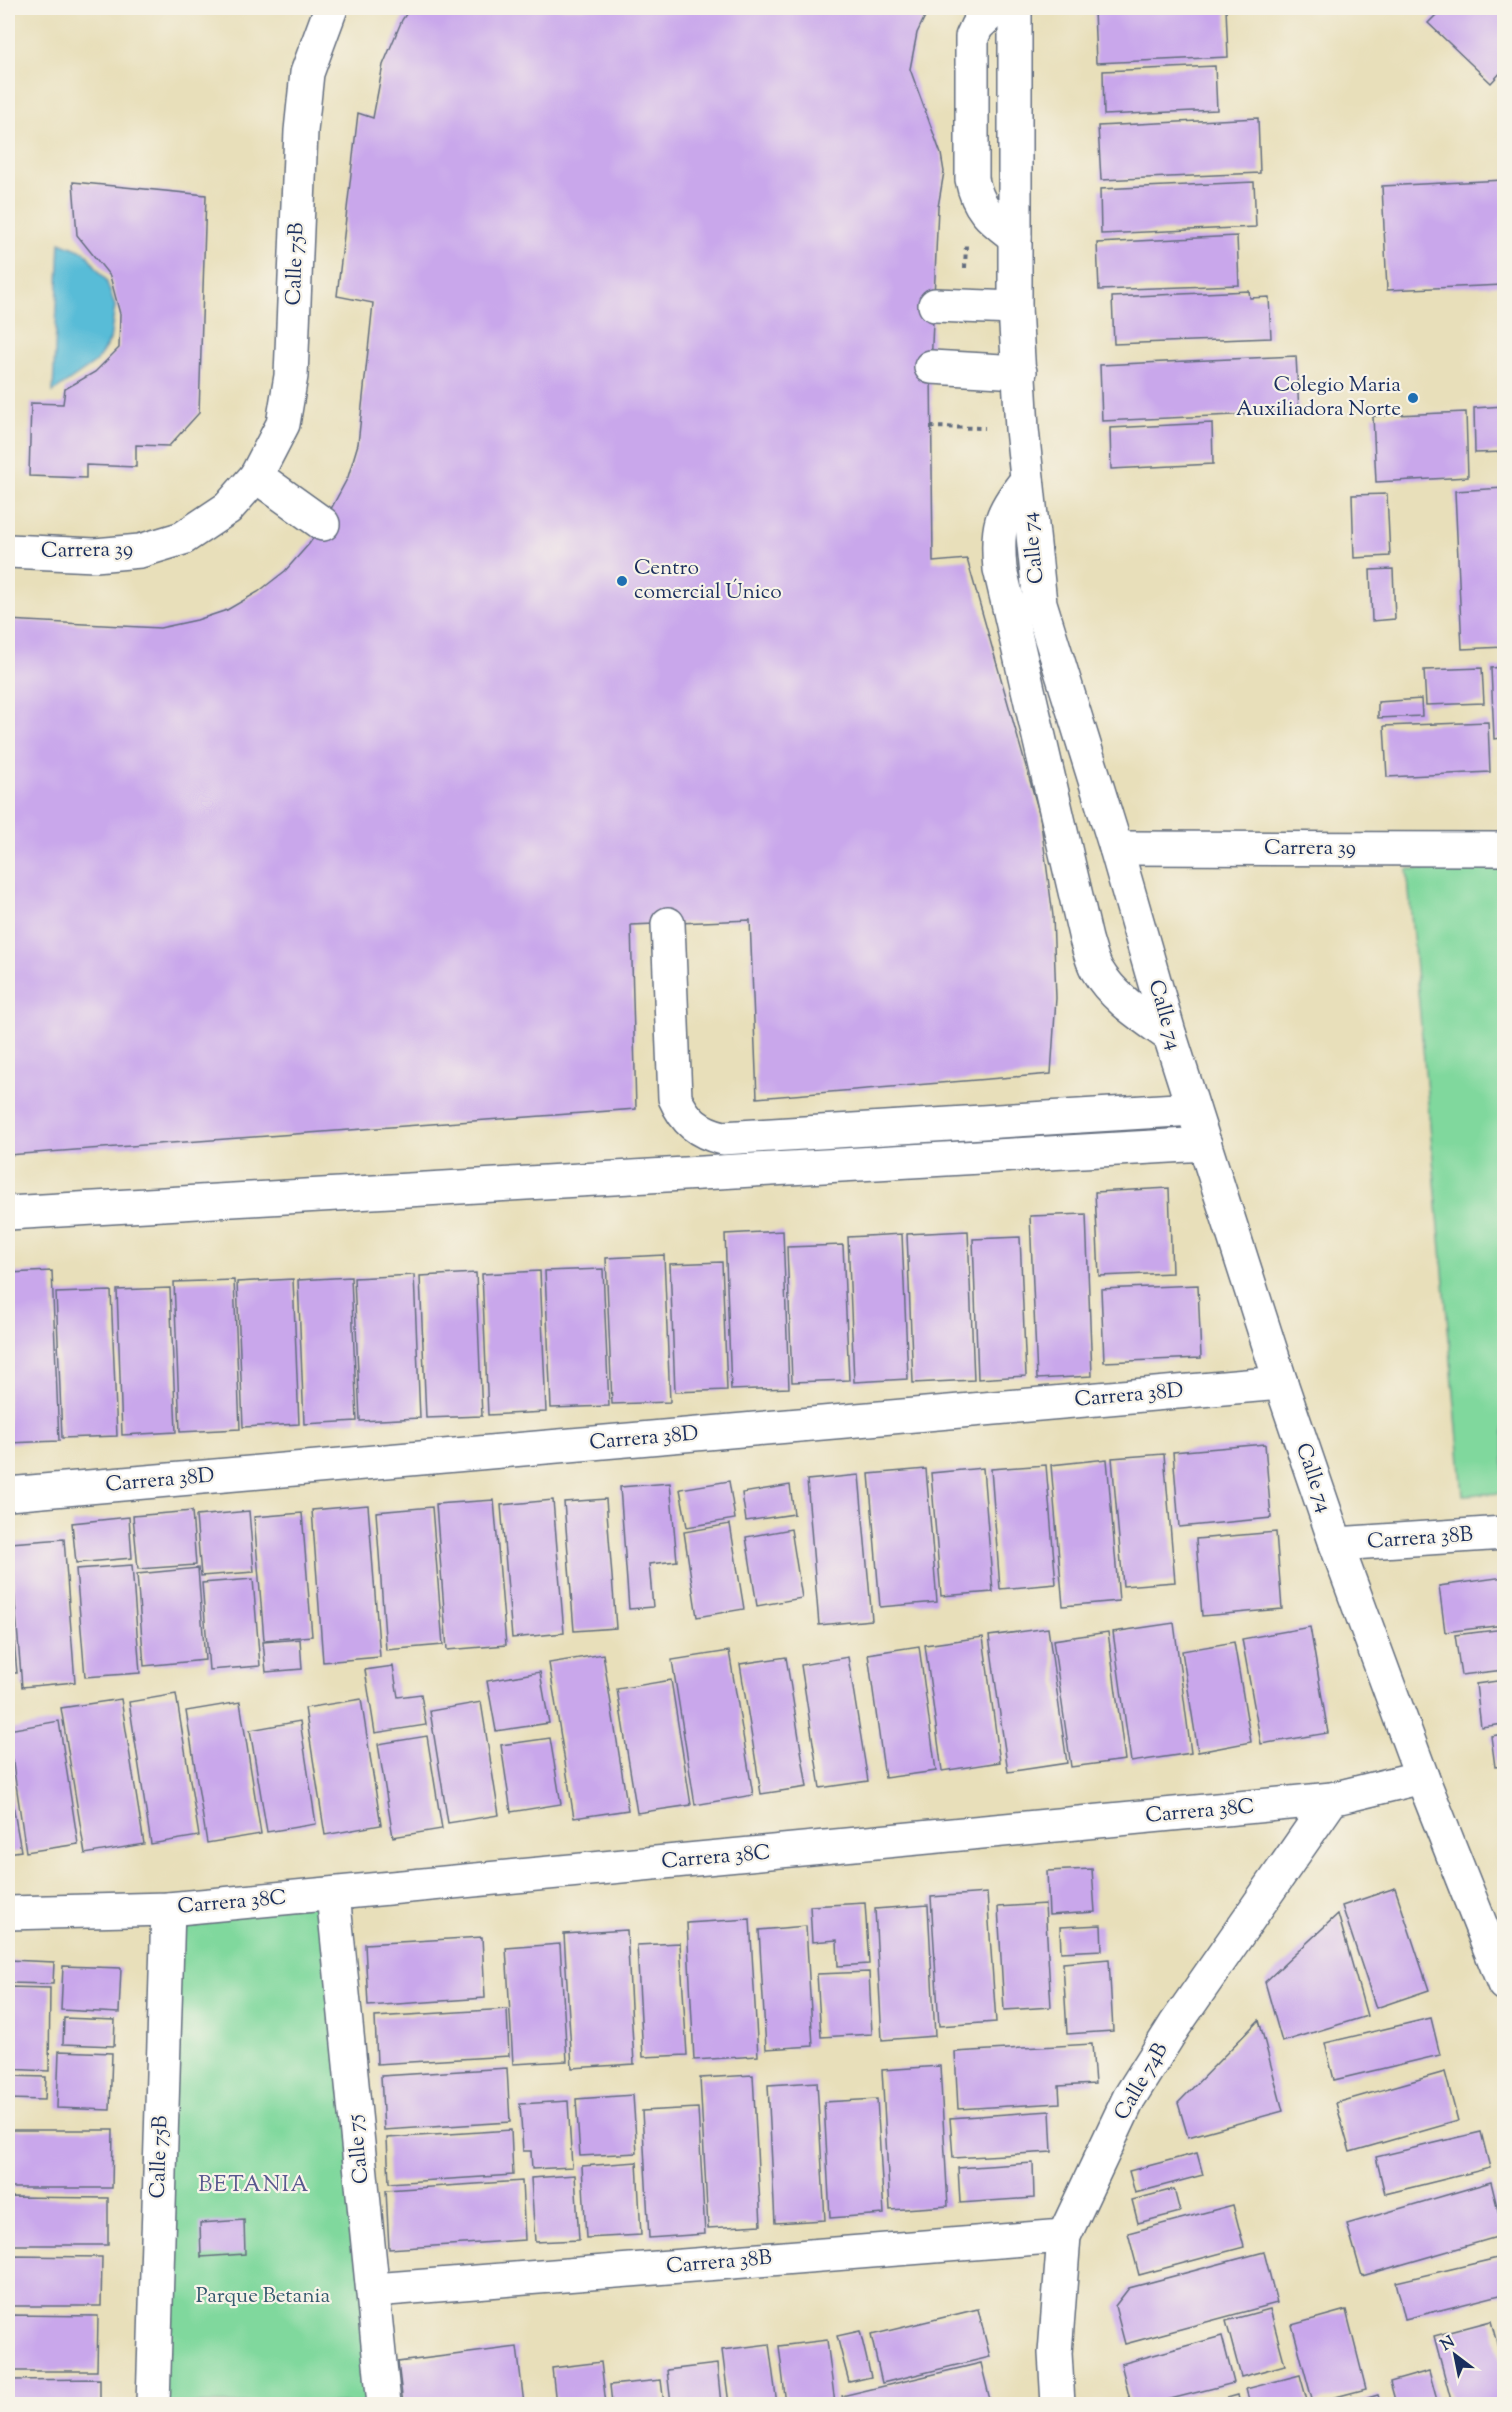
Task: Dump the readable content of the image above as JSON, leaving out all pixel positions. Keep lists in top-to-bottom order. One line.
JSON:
{"streets":{"street":["Calle 75B","Calle 74","Carrera 39","Carrera 38D","Carrera 38B","Carrera 38C","Calle 74B","Calle 75"]},"crossings":[["Calle 75B","Carrera 39"],["Calle 75B","Carrera 38C"],["Calle 74","Carrera 39"],["Calle 74","Carrera 38D"],["Calle 74","Carrera 38B"],["Calle 74","Carrera 38C"],["Carrera 38B","Calle 74B"],["Carrera 38B","Calle 75"],["Carrera 38C","Calle 74B"],["Carrera 38C","Calle 75"]],"districts":["BETANIA"],"parks":["Parque Betania"],"places":["Colegio Maria Auxiliadora Norte","Centro comercial Único"],"north":"top left"}
